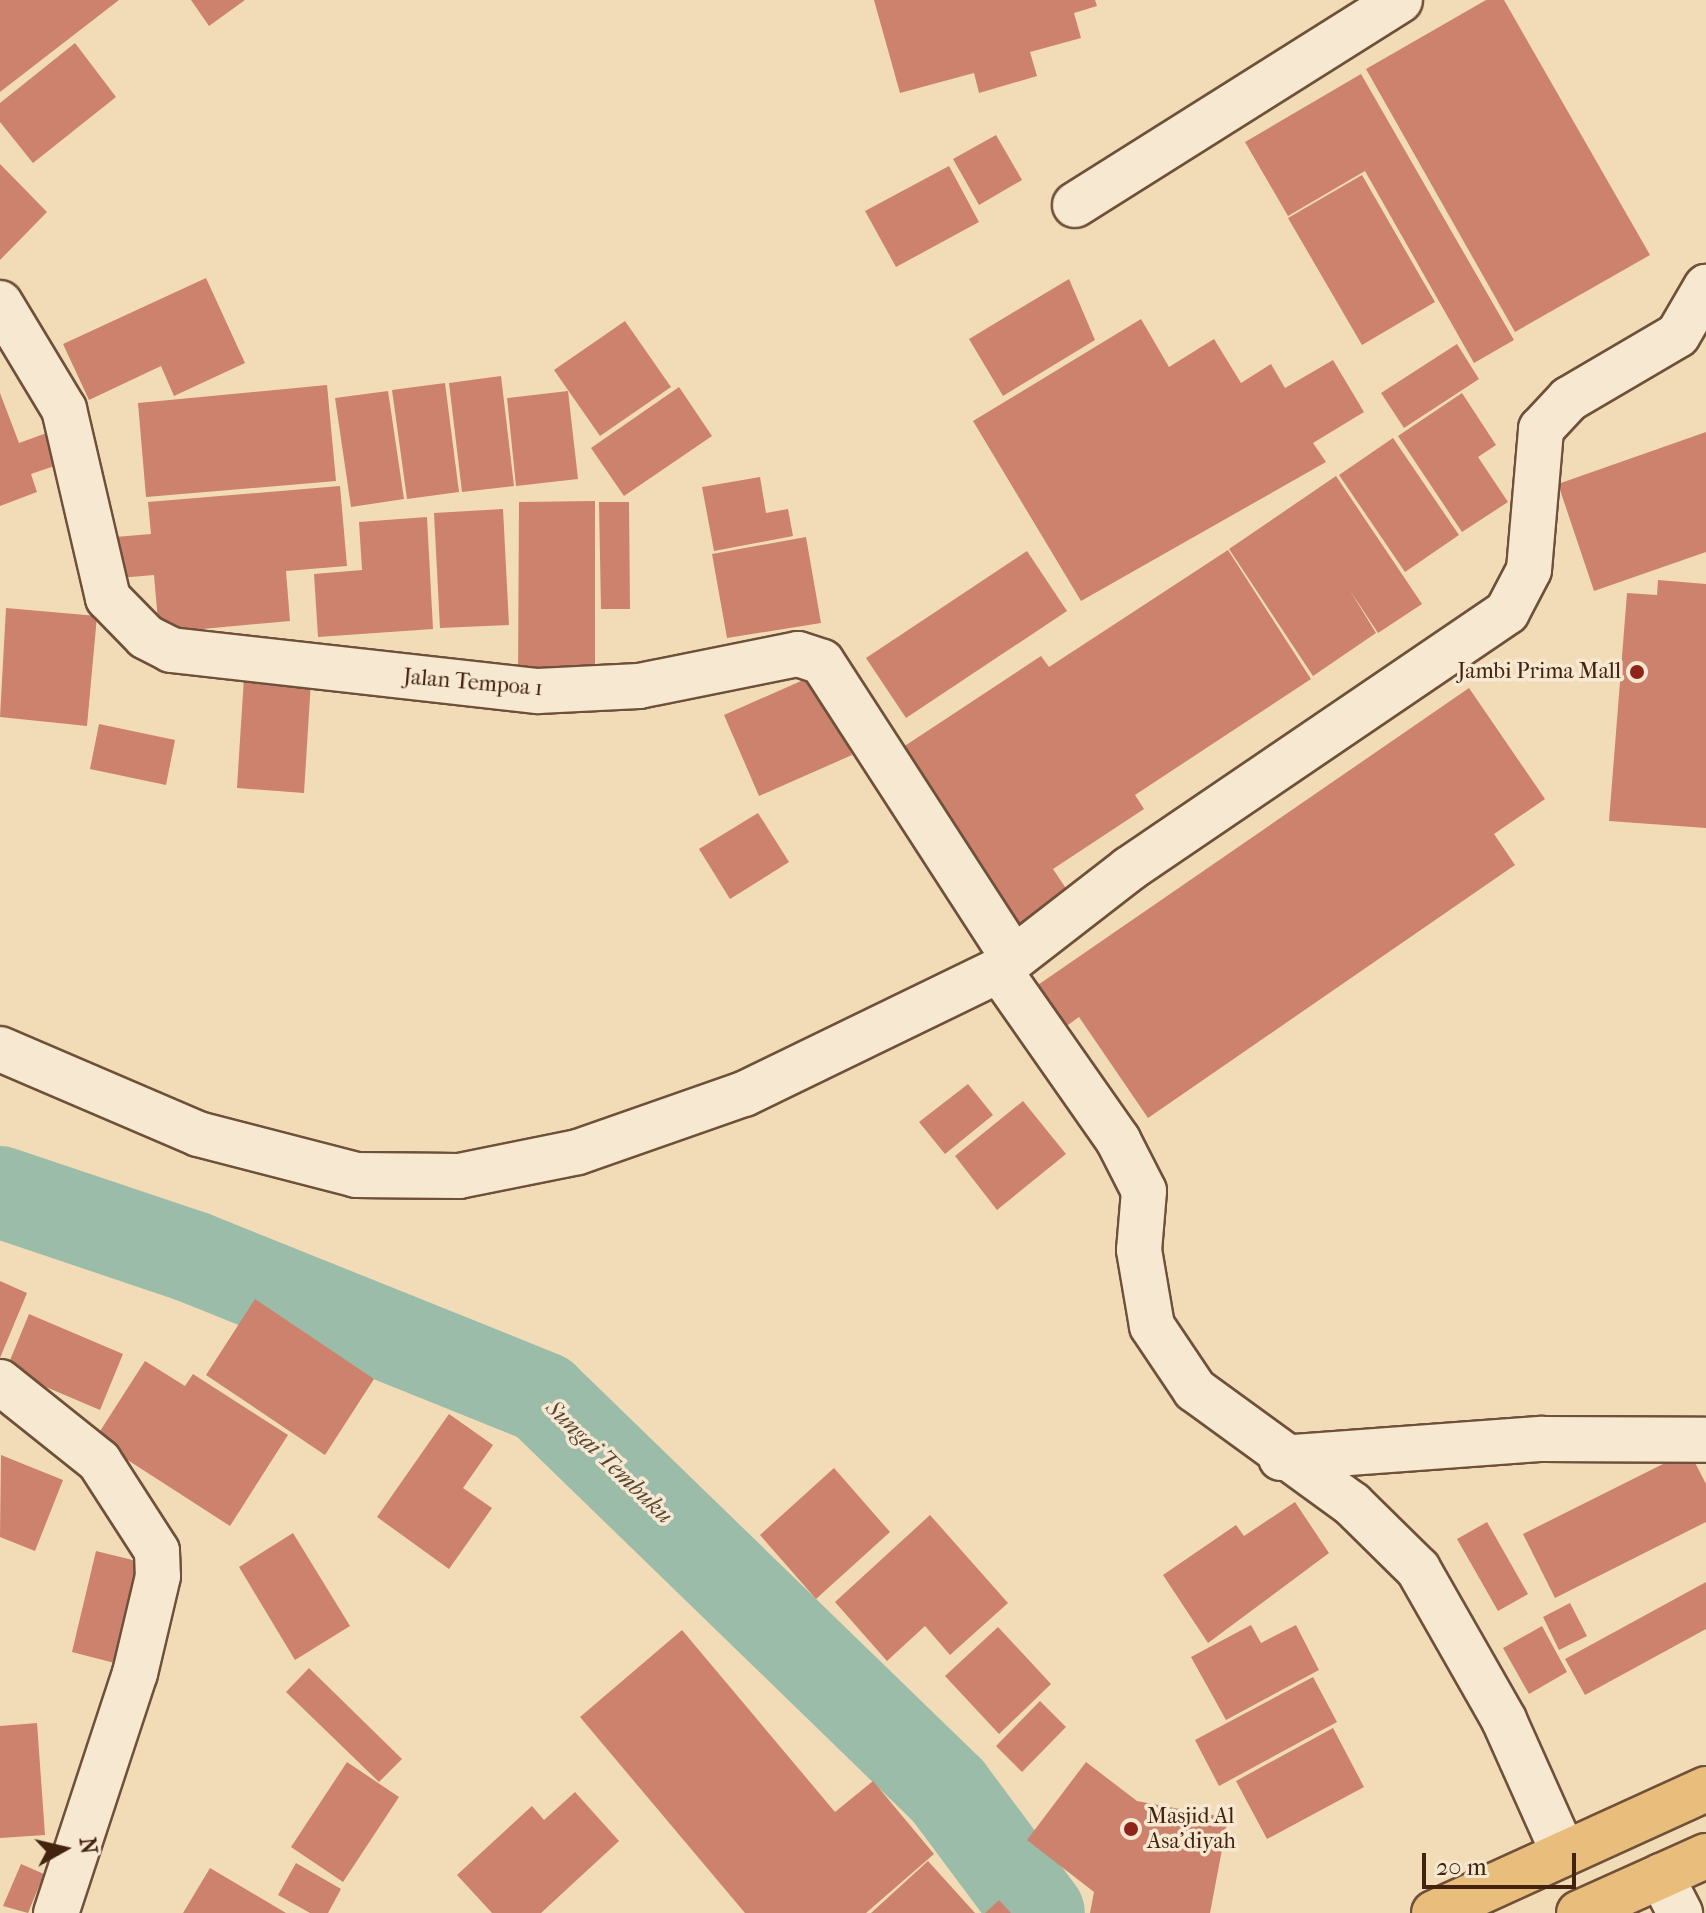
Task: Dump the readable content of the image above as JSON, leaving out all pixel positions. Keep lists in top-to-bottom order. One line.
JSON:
{"streets":{"street":["Jalan Tempoa 1"]},"water":["Sungai Tembuku"],"places":["Jambi Prima Mall","Masjid Al Asa'diyah"],"scale_bar":"20 m","north":"right"}
